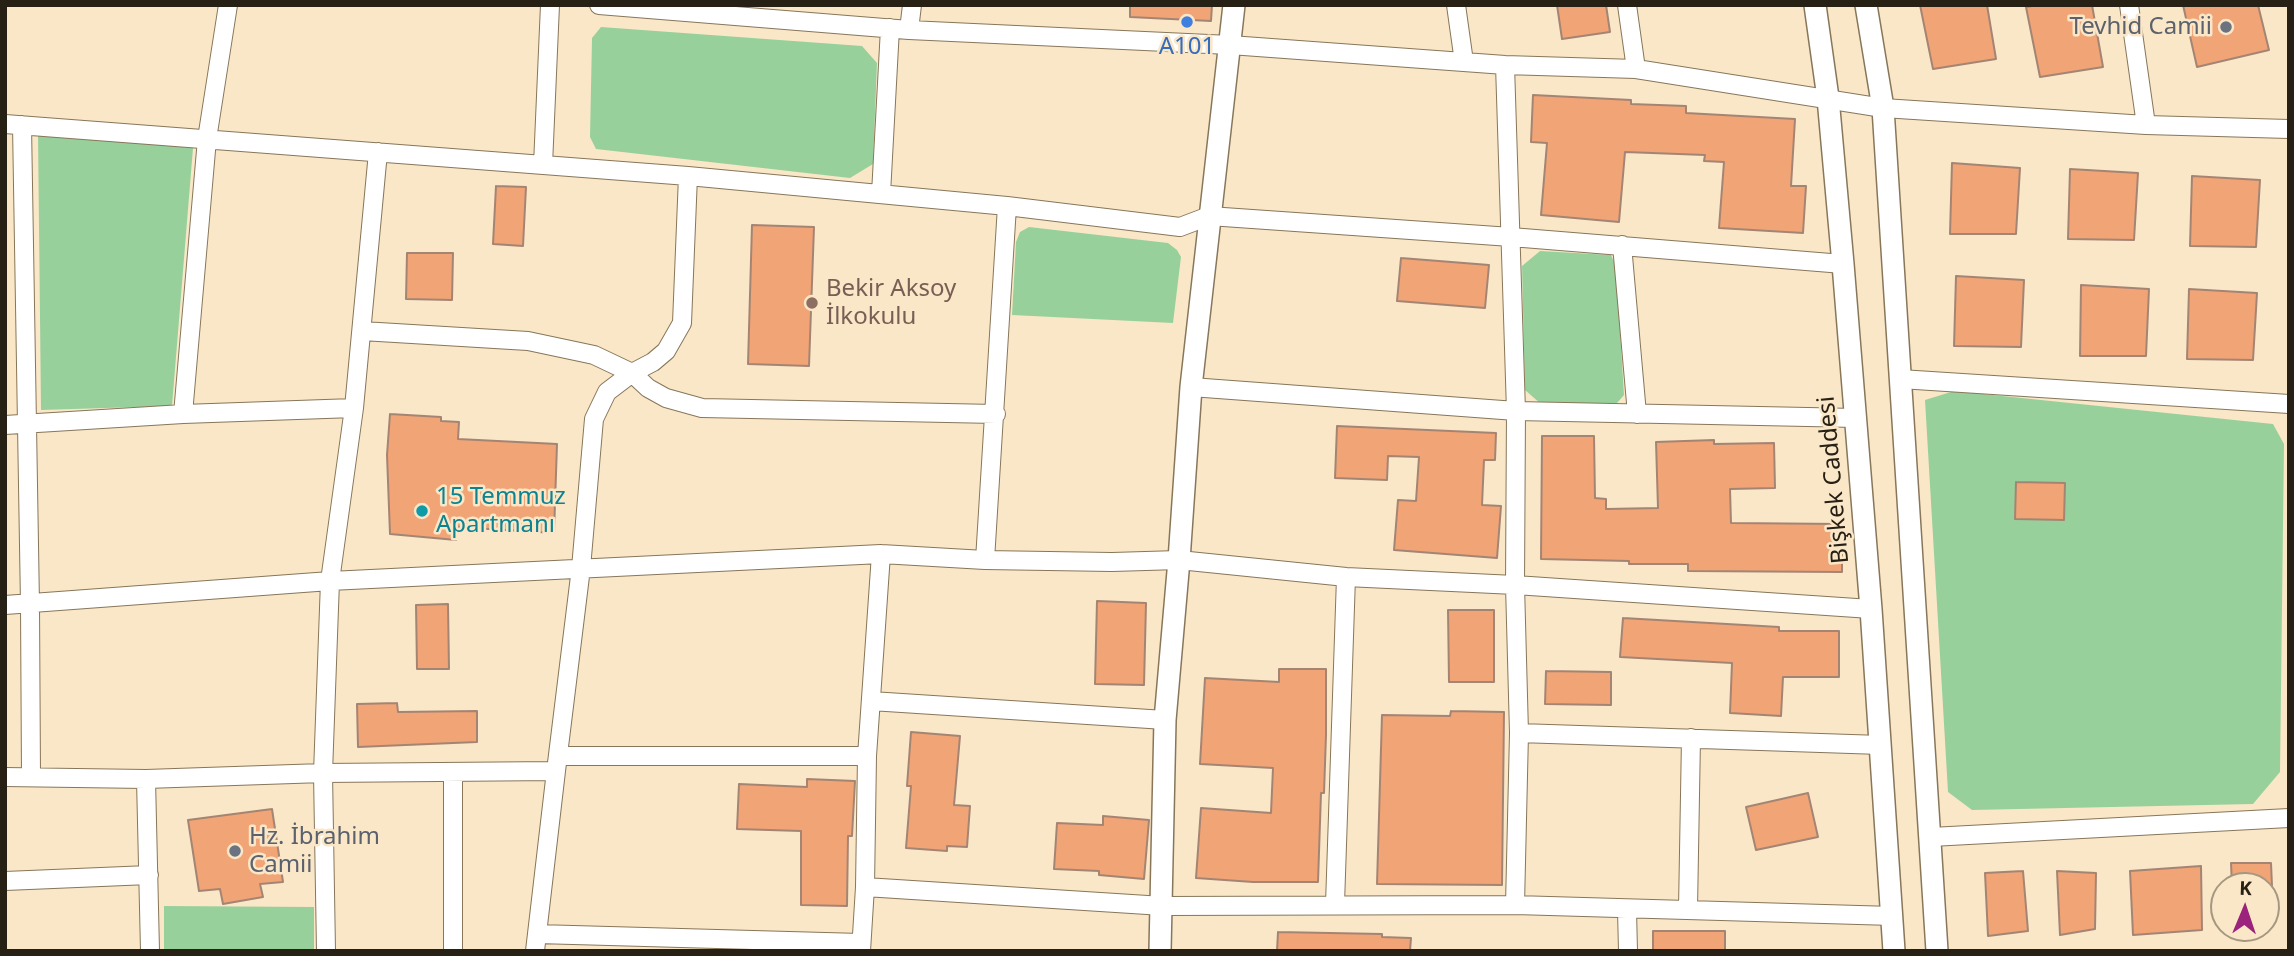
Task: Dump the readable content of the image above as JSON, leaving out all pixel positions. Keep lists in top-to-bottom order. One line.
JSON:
{"streets":{"street":["Bişkek Caddesi"]},"places":["A101","Tevhid Camii","Bekir Aksoy İlkokulu","15 Temmuz Apartmanı","Hz. İbrahim Camii"],"north":"top"}
